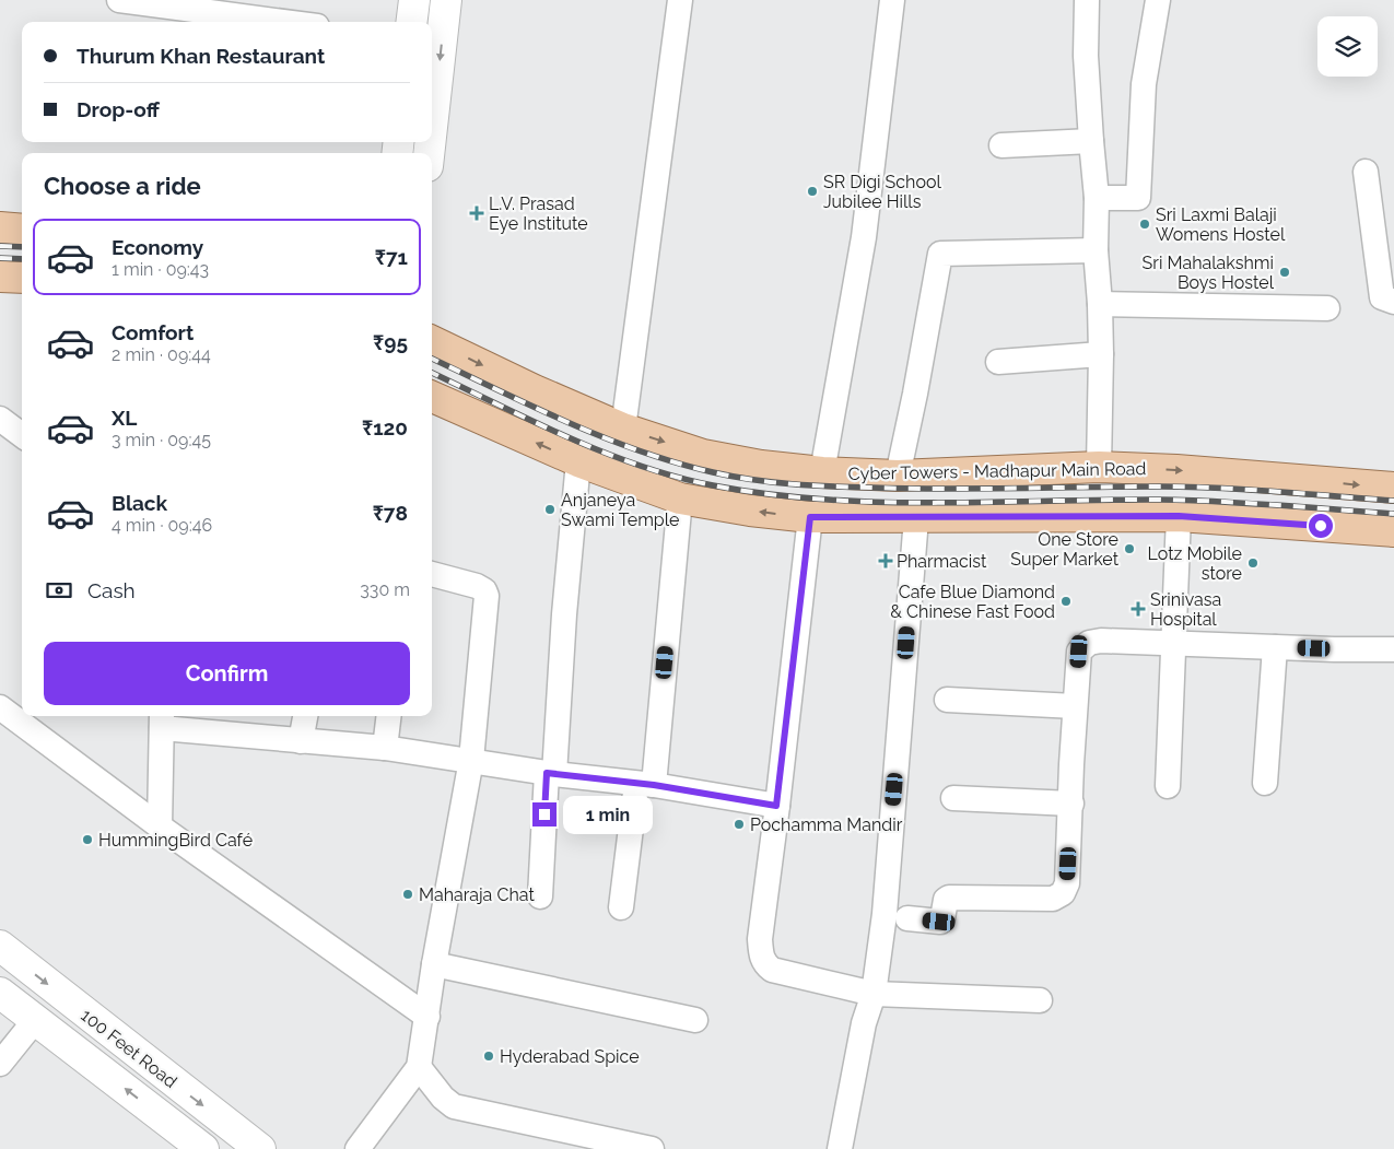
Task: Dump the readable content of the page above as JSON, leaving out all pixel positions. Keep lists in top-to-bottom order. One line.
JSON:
{"streets":{"main road":["Cyber Towers - Madhapur Main Road","100 Feet Road"]},"places":{"other":["SR Digi School Jubilee Hills","Sri Laxmi Balaji Womens Hostel","Sri Mahalakshmi Boys Hostel","Anjaneya Swami Temple","One Store Super Market","Lotz Mobile store","Cafe Blue Diamond & Chinese Fast Food","Pochamma Mandir","HummingBird Café","Maharaja Chat","Hyderabad Spice"],"health":["L.V. Prasad Eye Institute","Pharmacist","Srinivasa Hospital"]},"page":{"banner":["Thurum Khan Restaurant","Drop-off"],"heading":"Choose a ride","list":[{"name":"Economy","note":"1 min · 09:43","value":"₹71"},{"name":"Comfort","note":"2 min · 09:44","value":"₹95"},{"name":"XL","note":"3 min · 09:45","value":"₹120"},{"name":"Black","note":"4 min · 09:46","value":"₹78"}],"pay":["Cash","330 m"],"buttons":"Confirm","bubble":"1 min"}}
